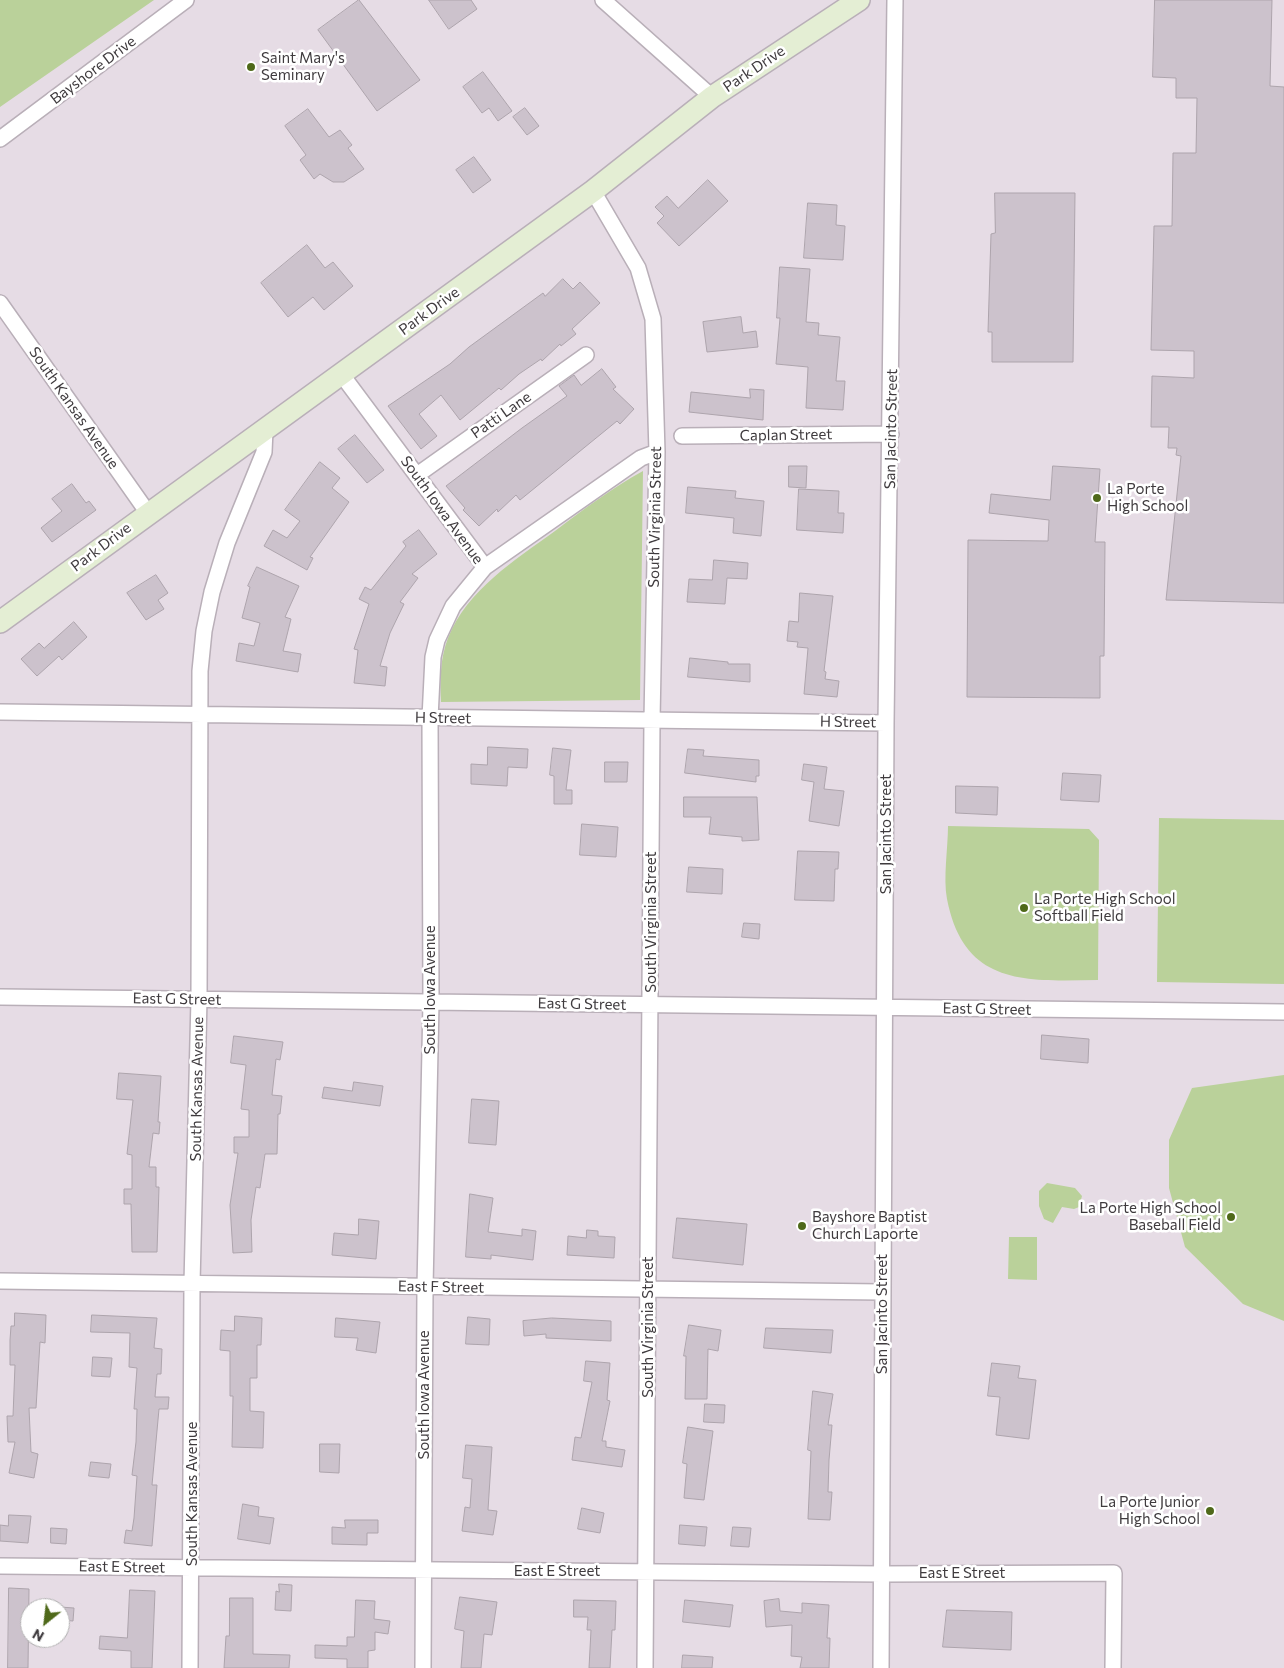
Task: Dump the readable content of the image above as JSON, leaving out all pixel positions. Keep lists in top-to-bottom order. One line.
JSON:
{"streets":{"street":["Park Drive","Bayshore Drive","South Kansas Avenue","Patti Lane","San Jacinto Street","Caplan Street","South Iowa Avenue","South Virginia Street","H Street","East G Street","East F Street","East E Street"]},"crossings":[["Park Drive","South Kansas Avenue"],["Park Drive","South Iowa Avenue"],["Park Drive","South Virginia Street"],["South Kansas Avenue","H Street"],["South Kansas Avenue","East G Street"],["South Kansas Avenue","East F Street"],["South Kansas Avenue","East E Street"],["Patti Lane","South Iowa Avenue"],["San Jacinto Street","Caplan Street"],["San Jacinto Street","H Street"],["San Jacinto Street","East G Street"],["San Jacinto Street","East F Street"],["San Jacinto Street","East E Street"],["South Iowa Avenue","H Street"],["South Iowa Avenue","East G Street"],["South Iowa Avenue","East F Street"],["South Iowa Avenue","East E Street"],["South Virginia Street","H Street"],["South Virginia Street","East G Street"],["South Virginia Street","East F Street"],["South Virginia Street","East E Street"]],"places":["Saint Mary's Seminary","La Porte High School","La Porte High School Softball Field","La Porte High School Baseball Field","Bayshore Baptist Church Laporte","La Porte Junior High School"],"north":"bottom left"}
